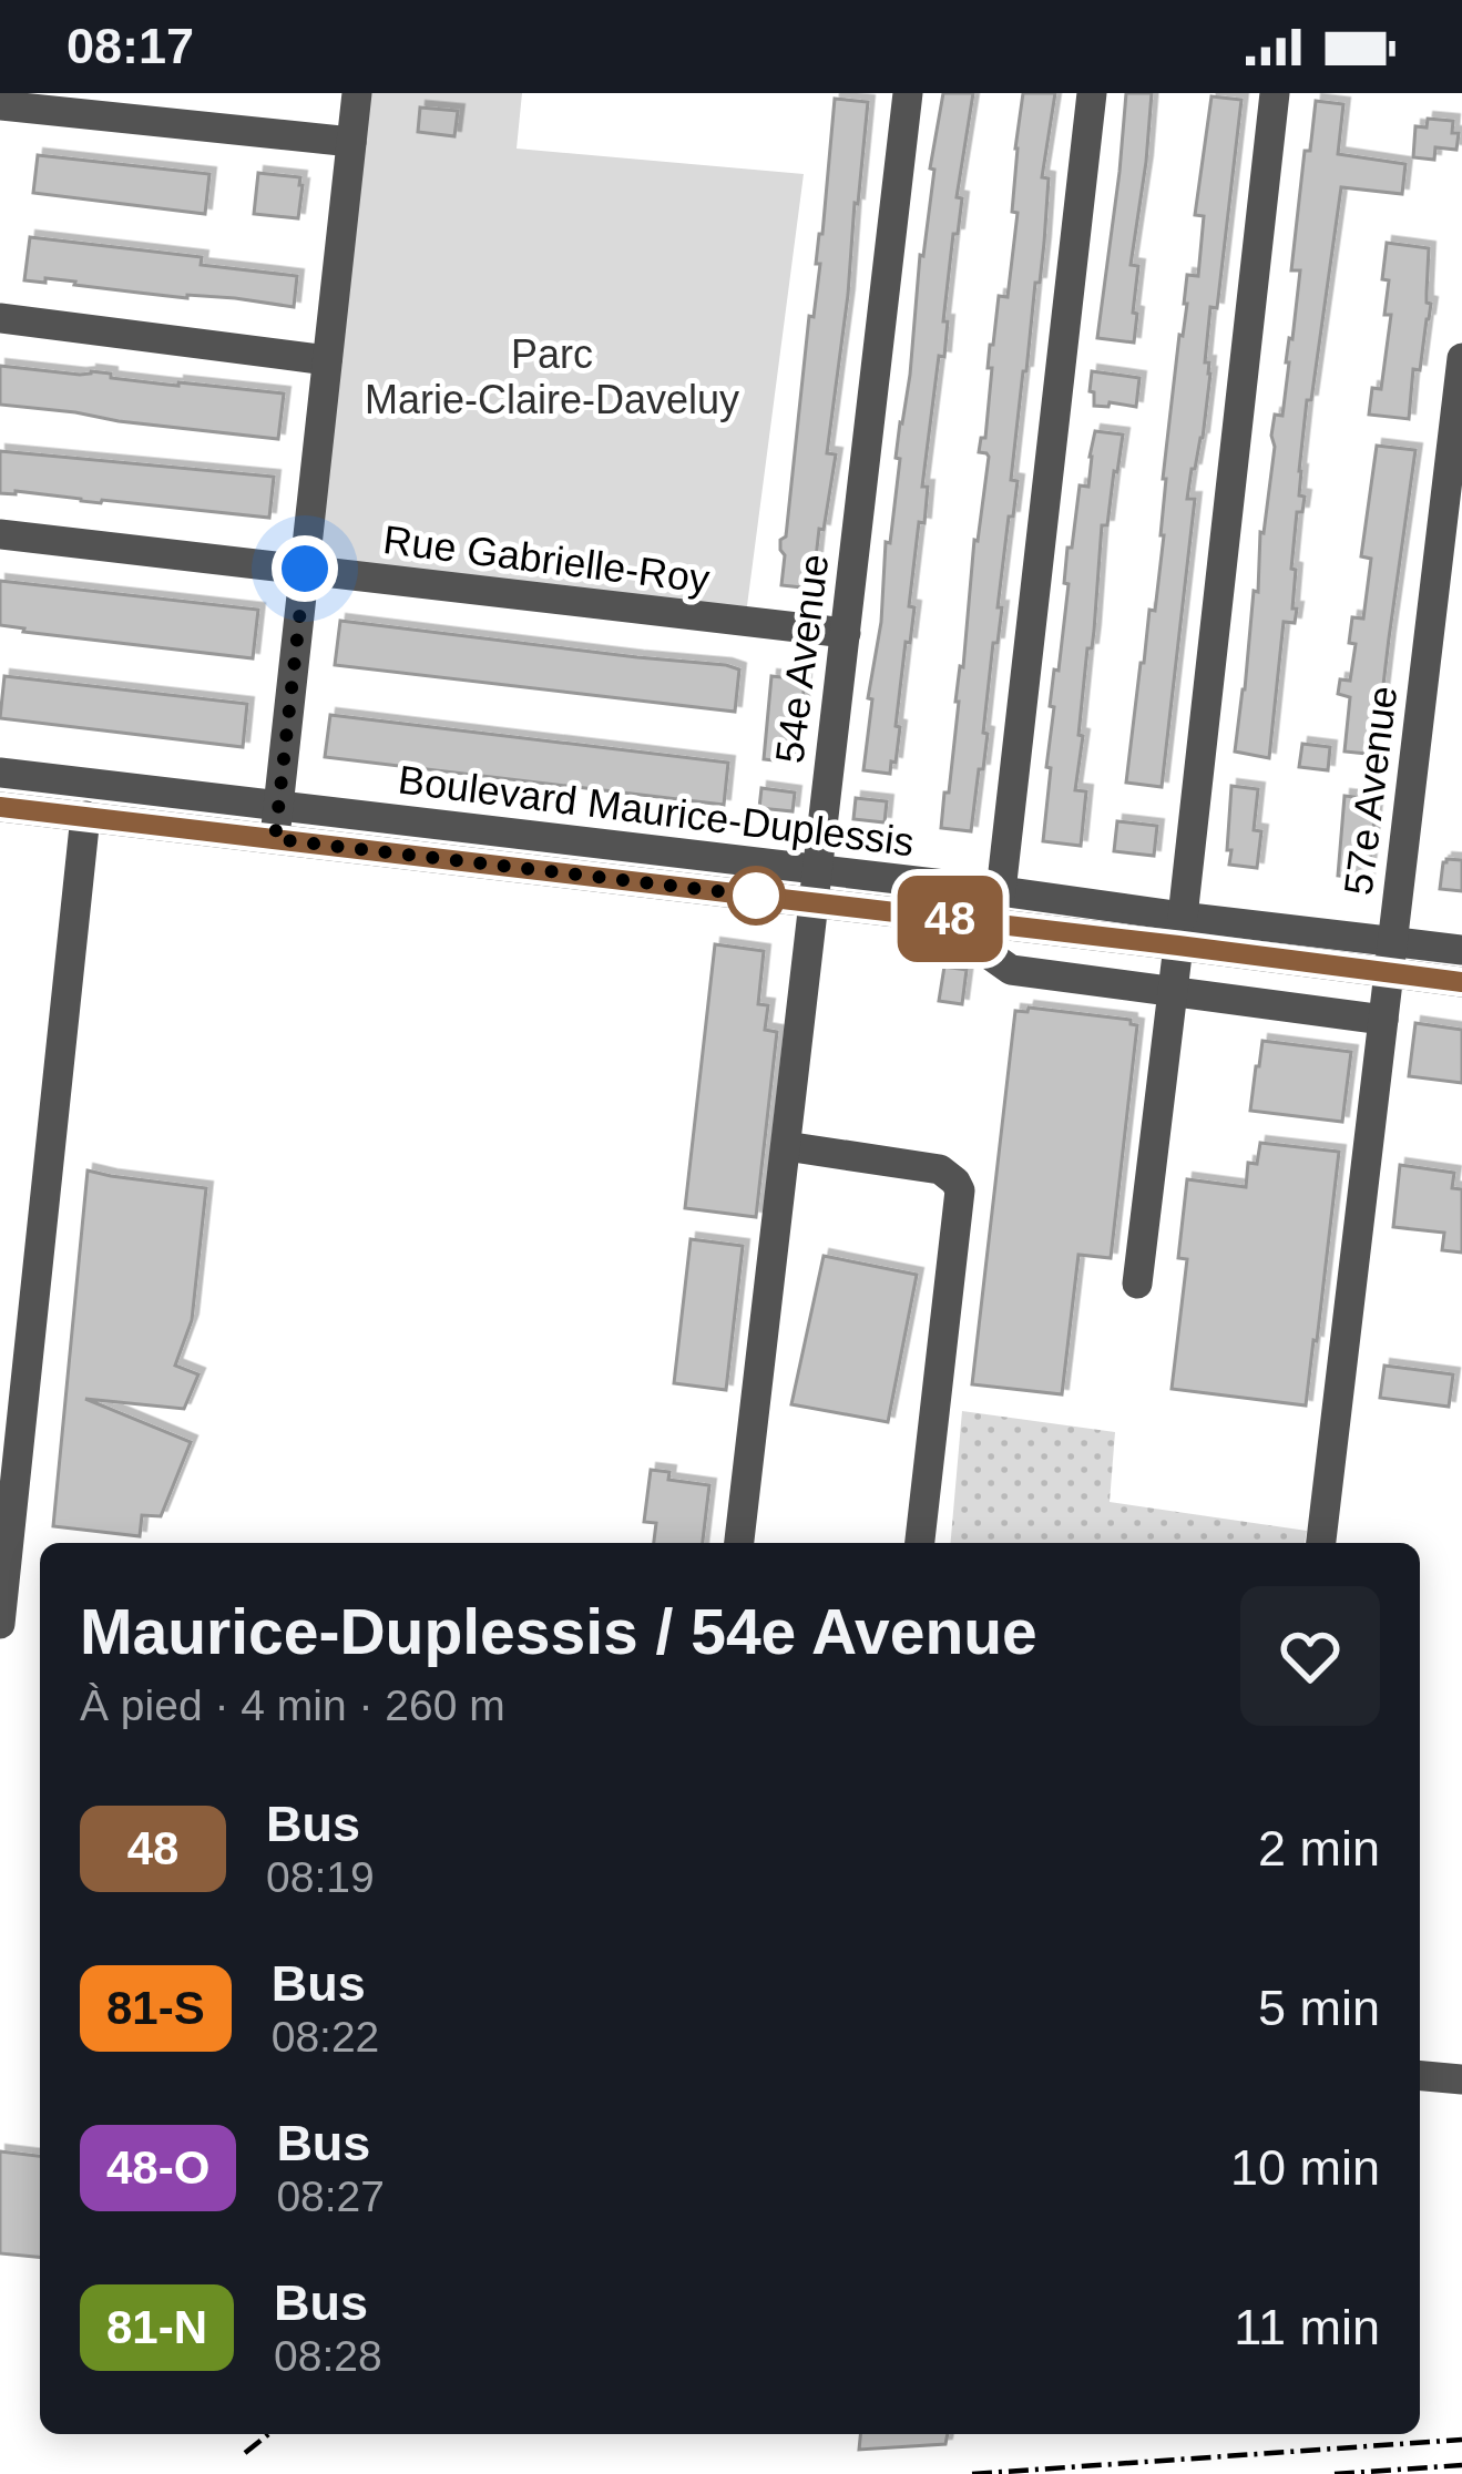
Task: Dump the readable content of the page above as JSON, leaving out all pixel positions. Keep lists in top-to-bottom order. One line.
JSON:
{"streets":{"street":["Rue Gabrielle-Roy","54e Avenue","57e Avenue","Boulevard Maurice-Duplessis"]},"crossings":[["Rue Gabrielle-Roy","54e Avenue"],["54e Avenue","Boulevard Maurice-Duplessis"],["57e Avenue","Boulevard Maurice-Duplessis"]],"parks":["Parc Marie-Claire-Daveluy"],"lines":["bus line 48"],"page":{"status":"08:17","on_map":"48","heading":["Maurice-Duplessis / 54e Avenue","À pied · 4 min · 260 m"],"list":[{"mark":"48","name":"Bus","note":"08:19","value":"2 min"},{"mark":"81-S","name":"Bus","note":"08:22","value":"5 min"},{"mark":"48-O","name":"Bus","note":"08:27","value":"10 min"},{"mark":"81-N","name":"Bus","note":"08:28","value":"11 min"}]}}
